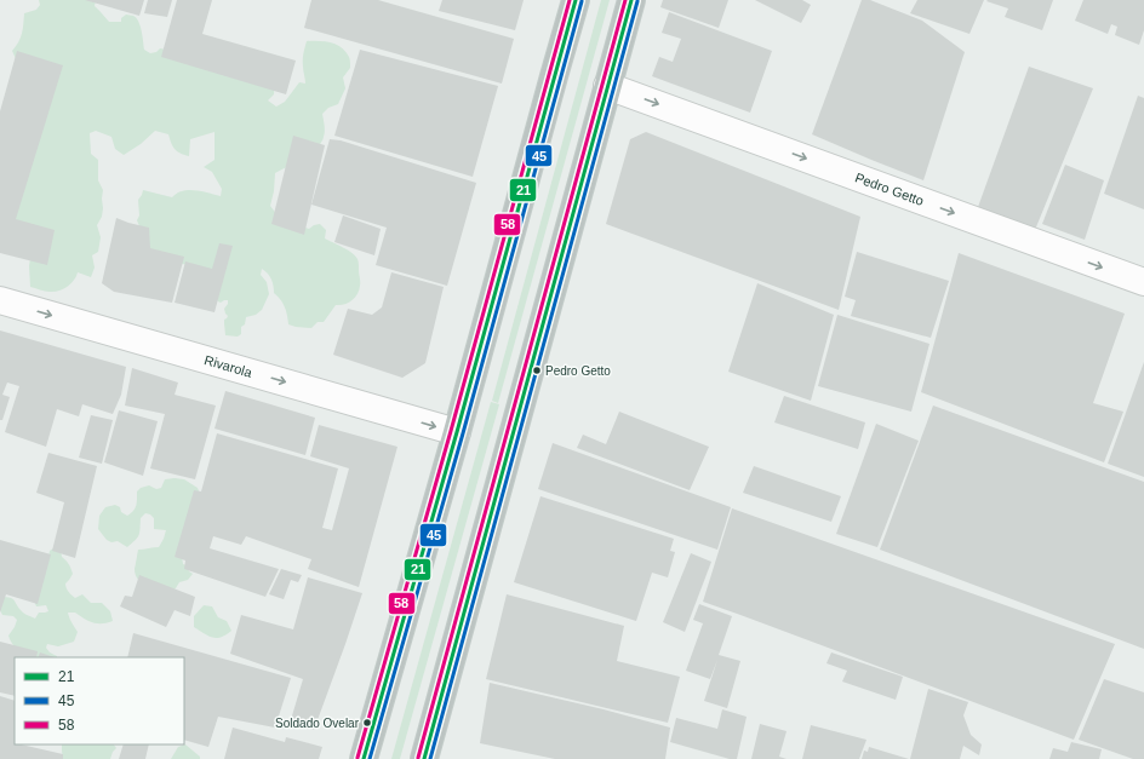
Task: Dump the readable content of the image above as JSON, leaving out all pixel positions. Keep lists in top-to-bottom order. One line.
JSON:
{"streets":{"street":["Pedro Getto","Rivarola"]},"one_way":["Pedro Getto","Rivarola"],"places":["Pedro Getto","Soldado Ovelar"],"lines":["transit line 21","transit line 58","transit line 45"],"legend":["21","45","58"]}
